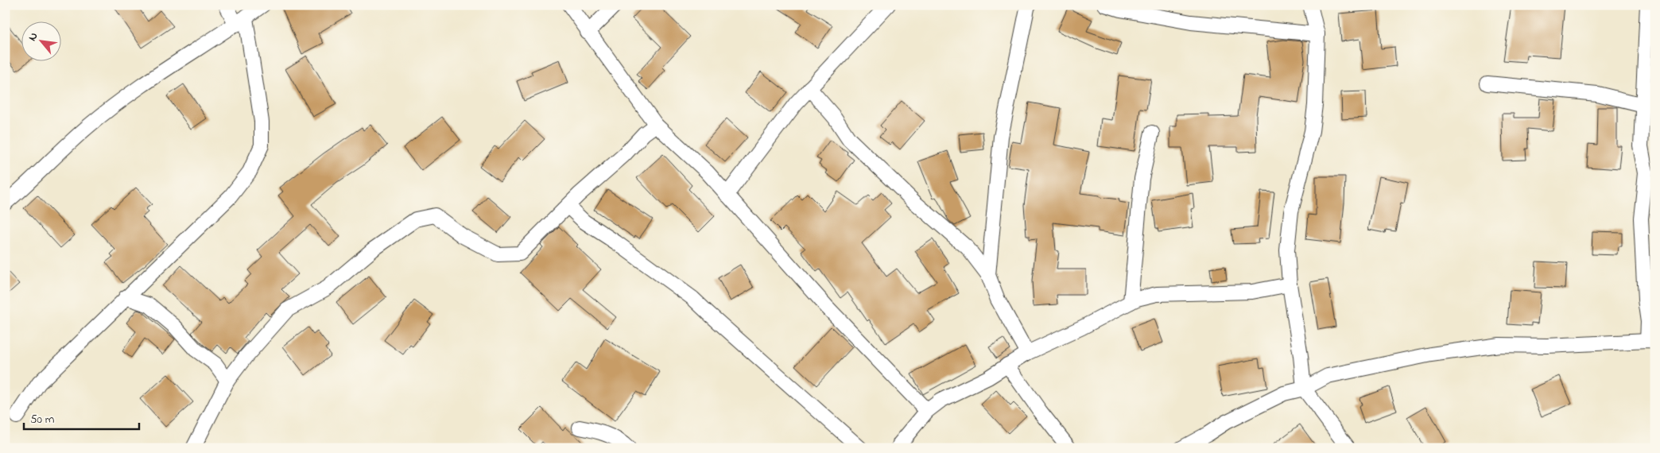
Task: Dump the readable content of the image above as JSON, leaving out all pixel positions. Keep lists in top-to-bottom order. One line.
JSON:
{"scale_bar":"50 m","north":"top left"}
